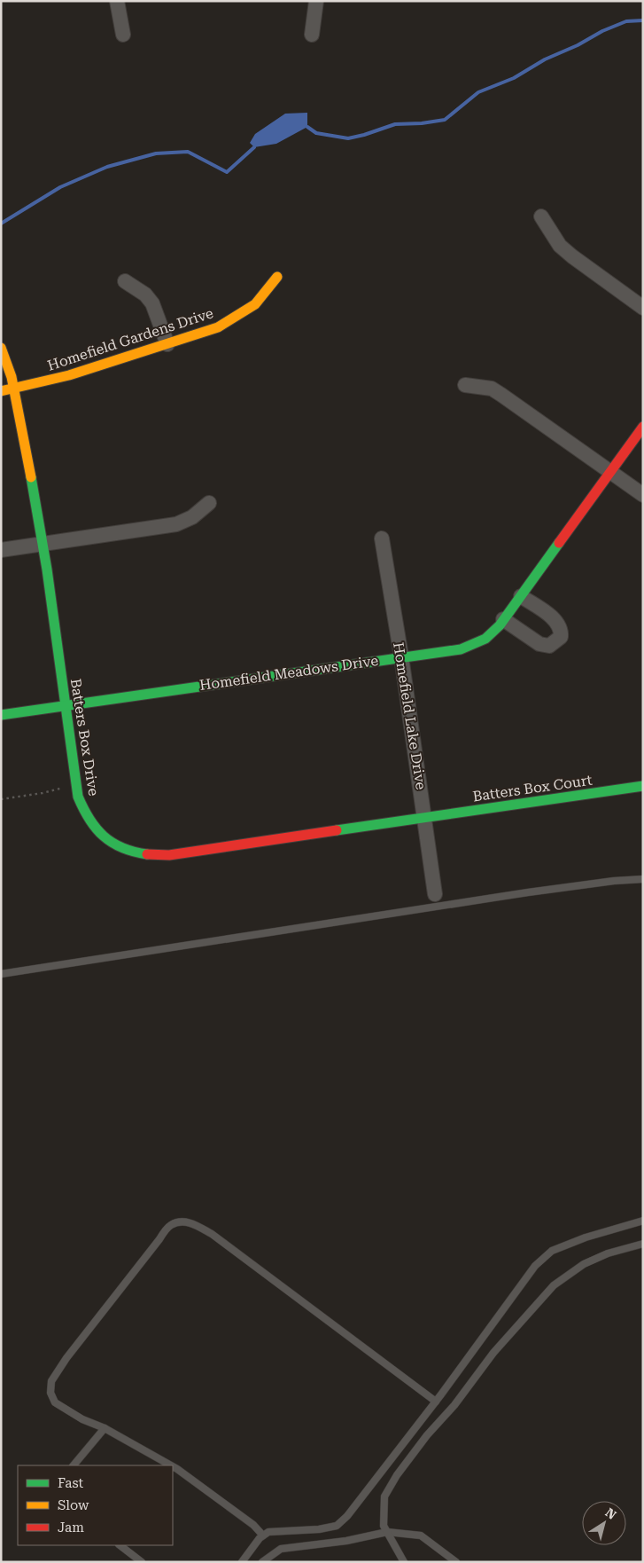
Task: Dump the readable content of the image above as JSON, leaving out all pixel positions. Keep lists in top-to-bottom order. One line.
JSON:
{"streets":{"street":["Homefield Gardens Drive","Homefield Meadows Drive","Homefield Lake Drive","Batters Box Drive","Batters Box Court"]},"crossings":[["Homefield Gardens Drive","Batters Box Drive"],["Homefield Meadows Drive","Homefield Lake Drive"],["Homefield Meadows Drive","Batters Box Drive"],["Homefield Lake Drive","Batters Box Drive"],["Homefield Lake Drive","Batters Box Court"],["Batters Box Drive","Batters Box Court"]],"legend":["Fast","Slow","Jam"],"north":"top right"}
